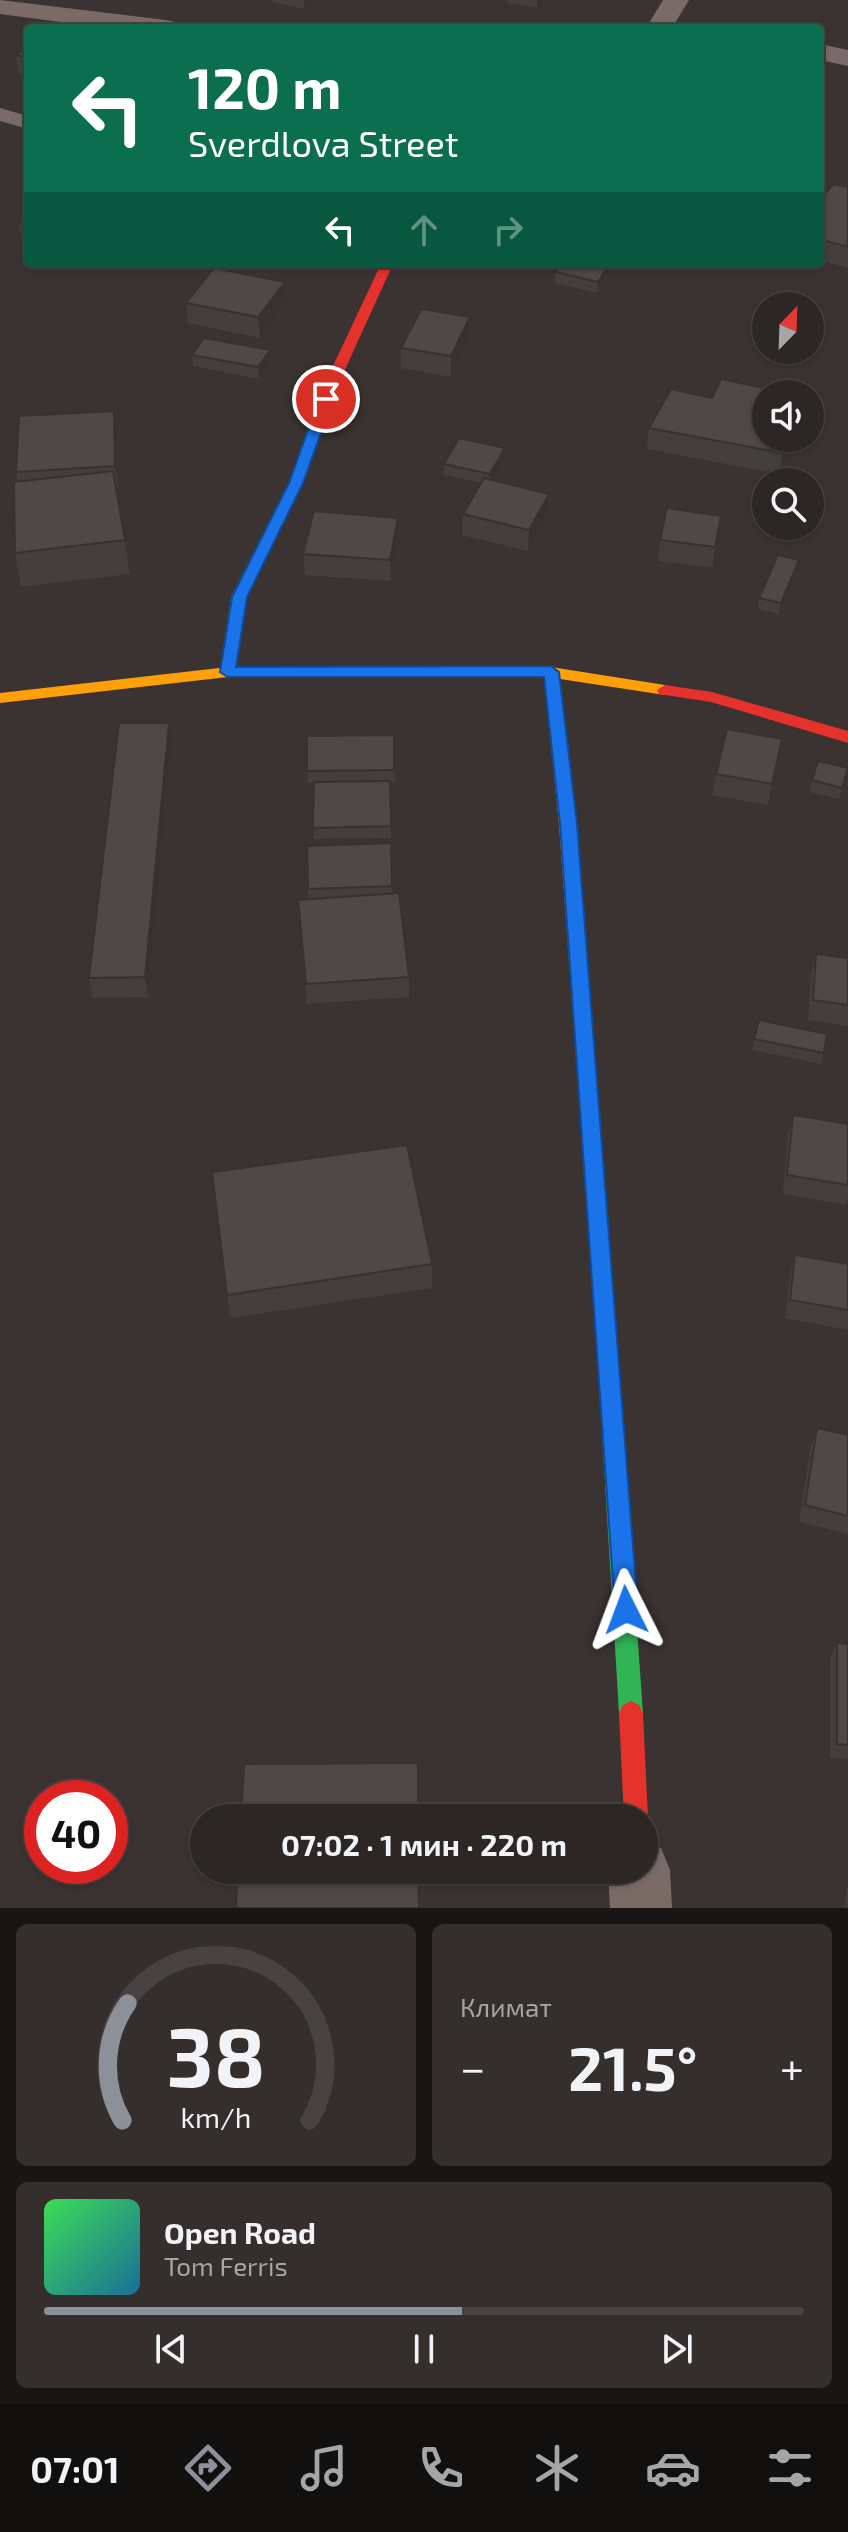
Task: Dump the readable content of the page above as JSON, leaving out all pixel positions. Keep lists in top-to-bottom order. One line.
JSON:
{"north":"top right","page":{"turn":["120 m","Sverdlova Street"],"limit":"40","trip":"07:02 · 1 мин · 220 m","tile":"Климат","heat":["−","21.5°","+"],"song":["Open Road","Tom Ferris"],"tabs":"07:01","gauge":["38","km/h"]}}
